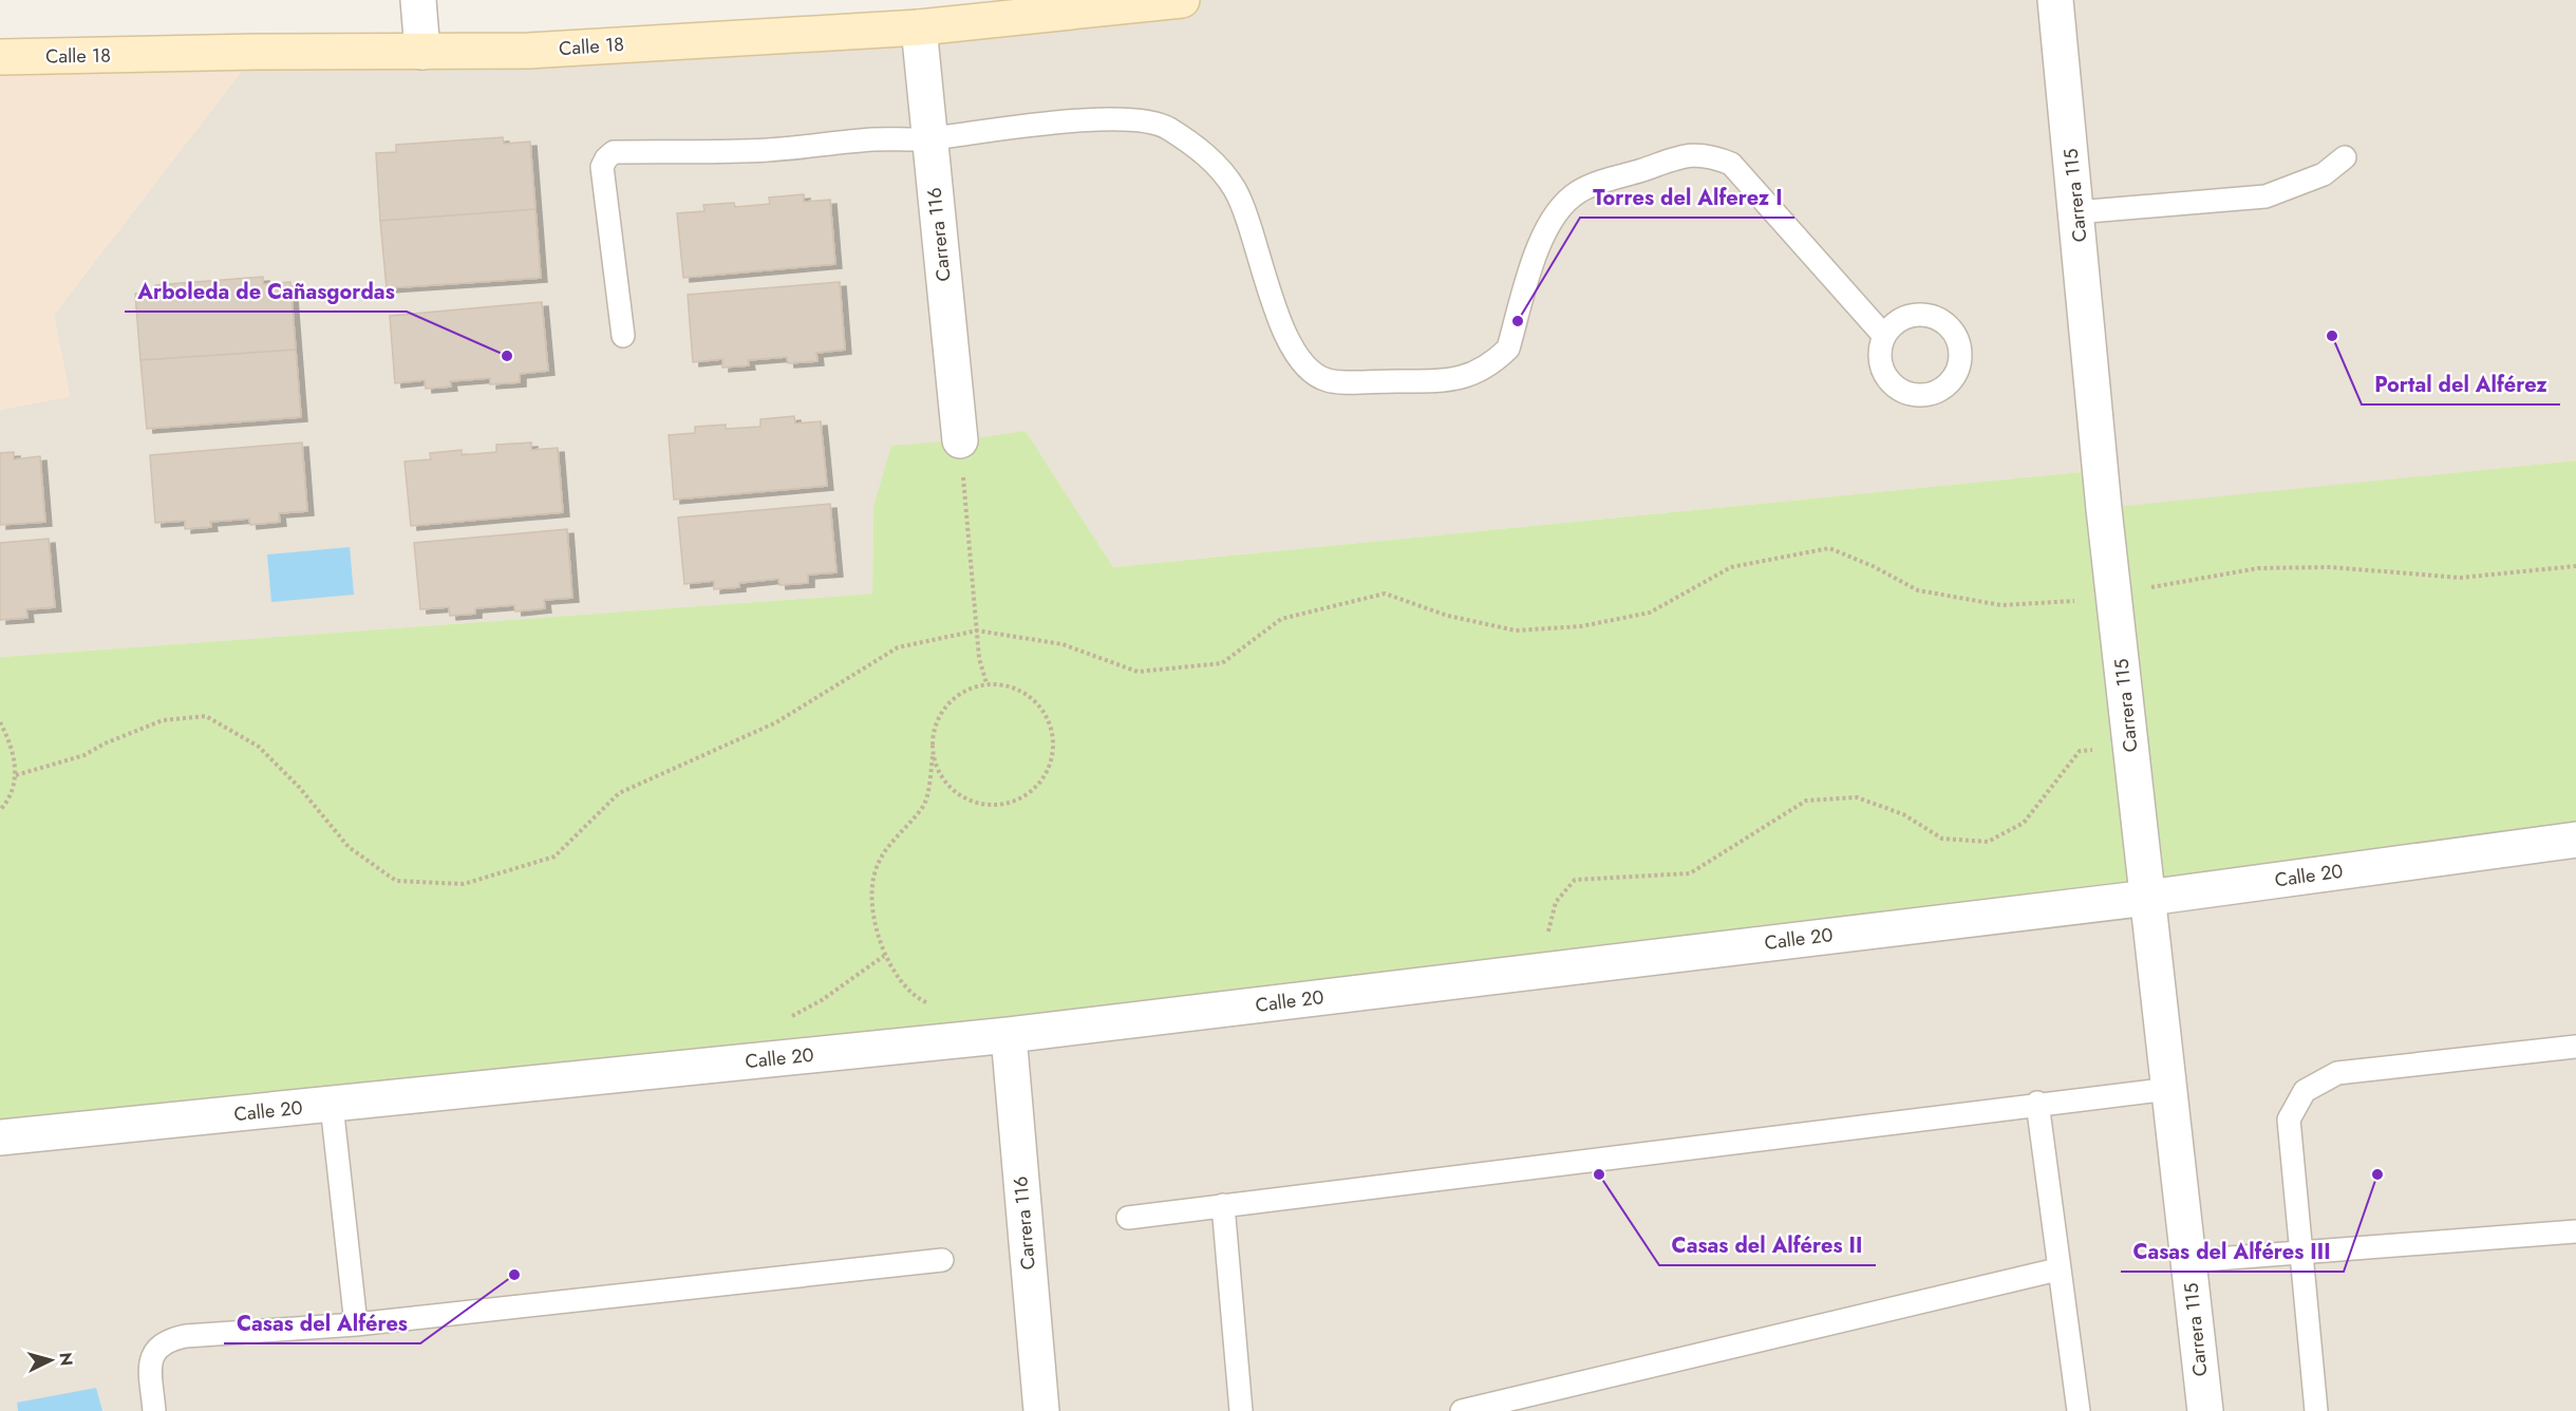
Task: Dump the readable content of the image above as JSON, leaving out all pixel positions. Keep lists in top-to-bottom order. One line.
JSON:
{"streets":{"main road":["Calle 18"],"street":["Carrera 115","Carrera 116","Calle 20"]},"crossings":[["Calle 18","Carrera 116"],["Carrera 115","Calle 20"],["Carrera 116","Calle 20"]],"places":["Torres del Alferez I","Portal del Alférez","Arboleda de Cañasgordas","Casas del Alféres II","Casas del Alféres III","Casas del Alféres"],"north":"right"}
